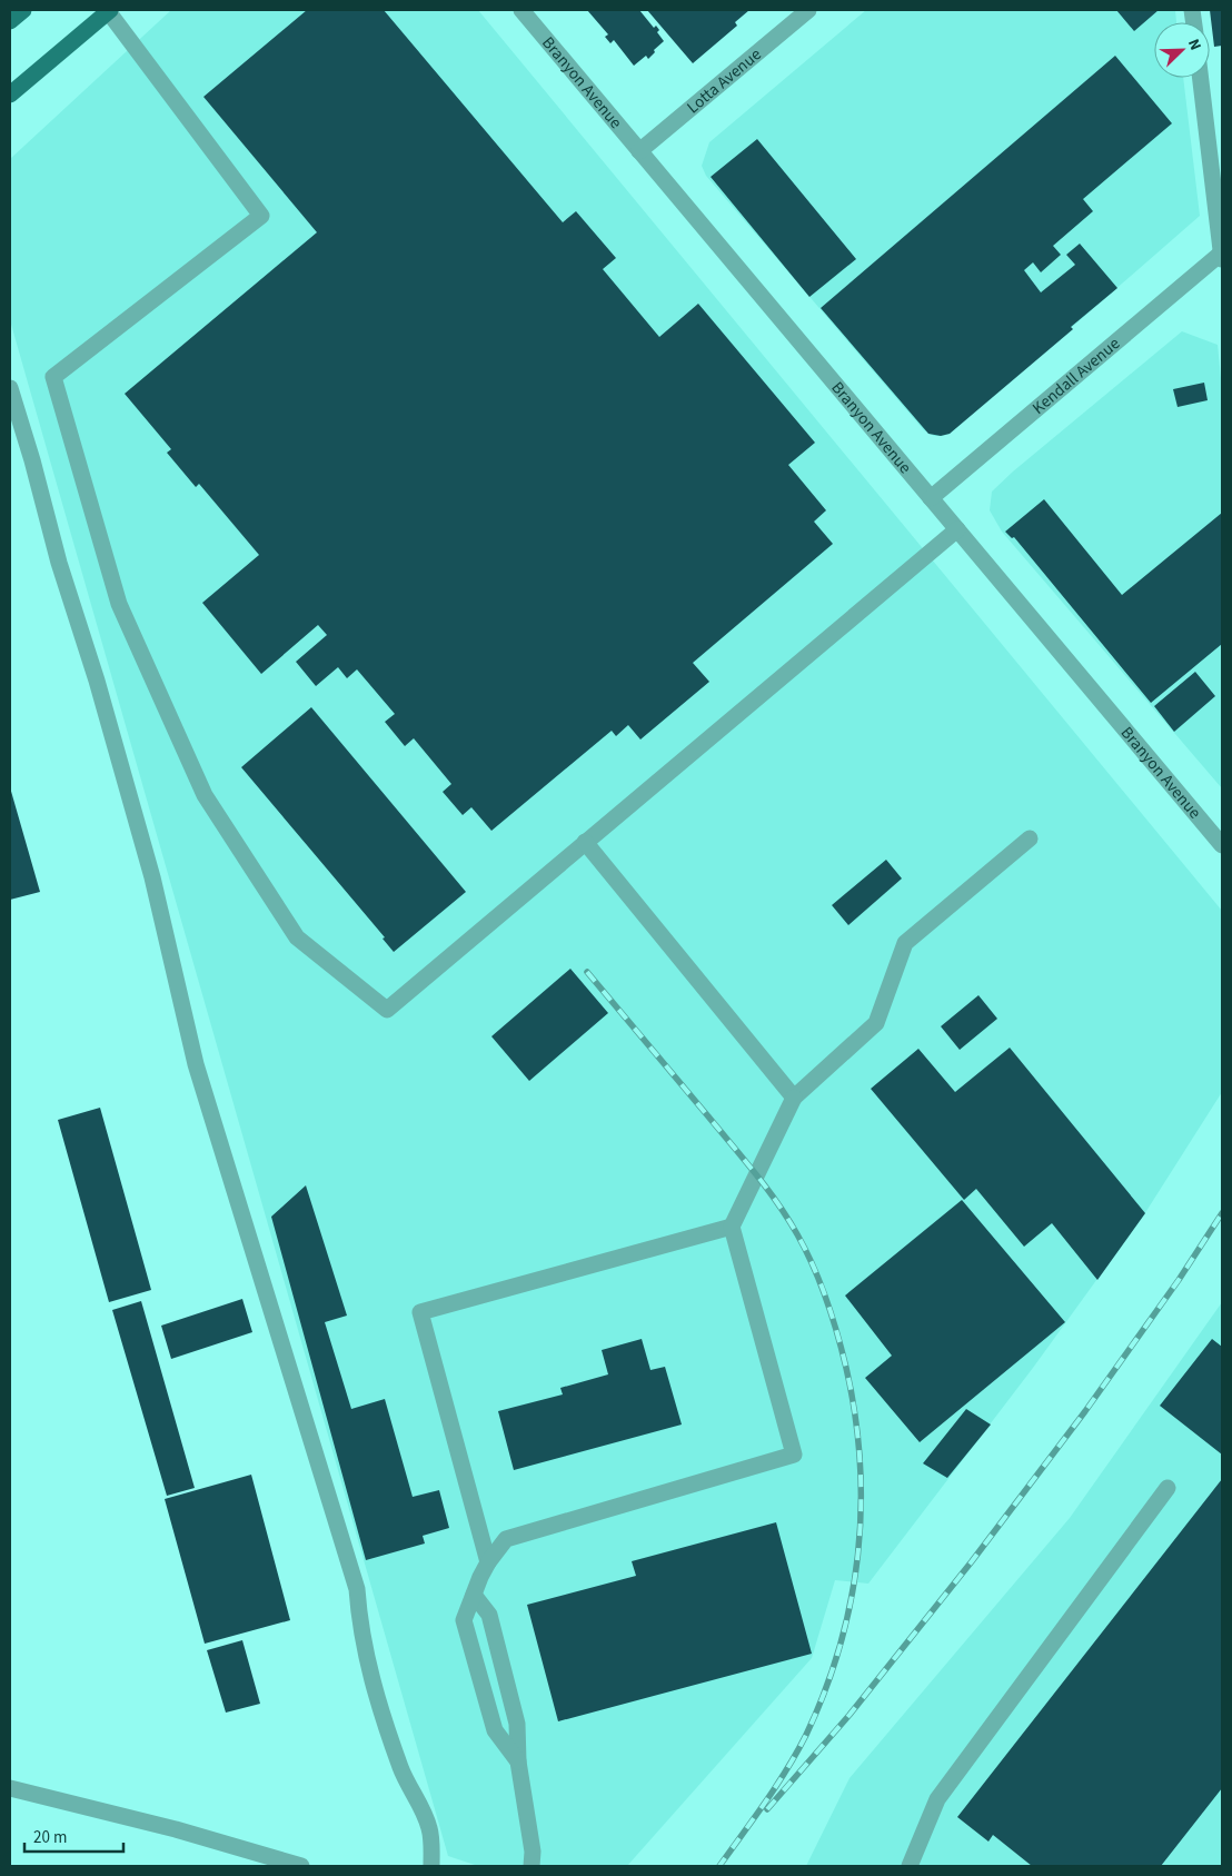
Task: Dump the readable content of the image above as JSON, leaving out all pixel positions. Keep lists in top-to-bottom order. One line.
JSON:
{"streets":{"street":["Lotta Avenue","Branyon Avenue","Kendall Avenue"]},"crossings":[["Lotta Avenue","Branyon Avenue"],["Branyon Avenue","Kendall Avenue"]],"scale_bar":"20 m","north":"top right"}
